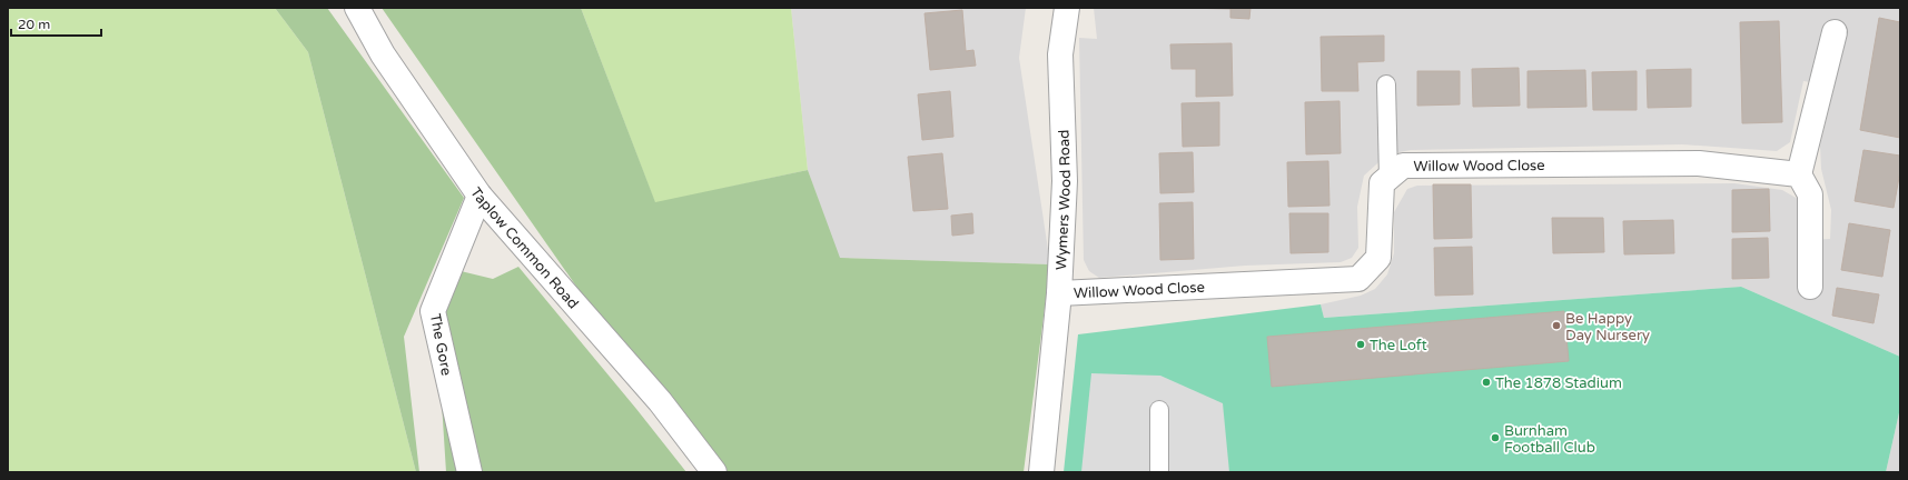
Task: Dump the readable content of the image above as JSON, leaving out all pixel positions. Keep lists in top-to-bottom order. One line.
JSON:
{"streets":{"street":["Willow Wood Close","Wymers Wood Road","Taplow Common Road","The Gore"]},"crossings":[["Willow Wood Close","Wymers Wood Road"],["Taplow Common Road","The Gore"]],"places":["Be Happy Day Nursery","The Loft","The 1878 Stadium","Burnham Football Club"],"scale_bar":"20 m"}
